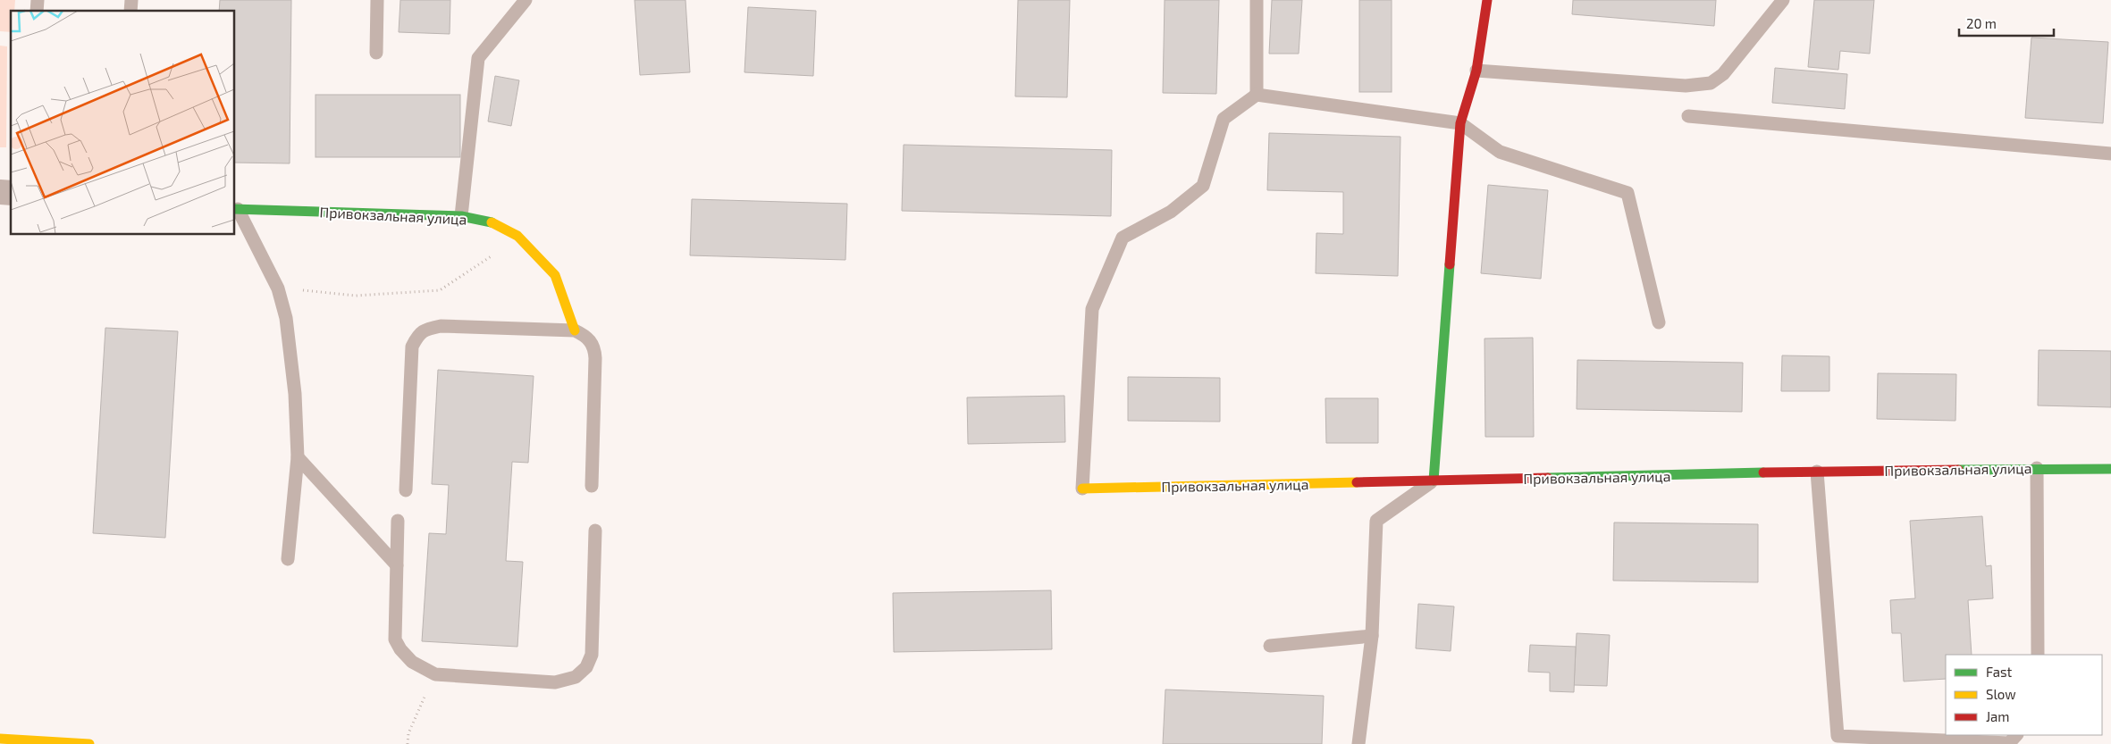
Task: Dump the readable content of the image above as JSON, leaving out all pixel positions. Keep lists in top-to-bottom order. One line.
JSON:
{"streets":{"street":["Привокзальная улица"]},"legend":["Fast","Slow","Jam"],"scale_bar":"20 m"}
